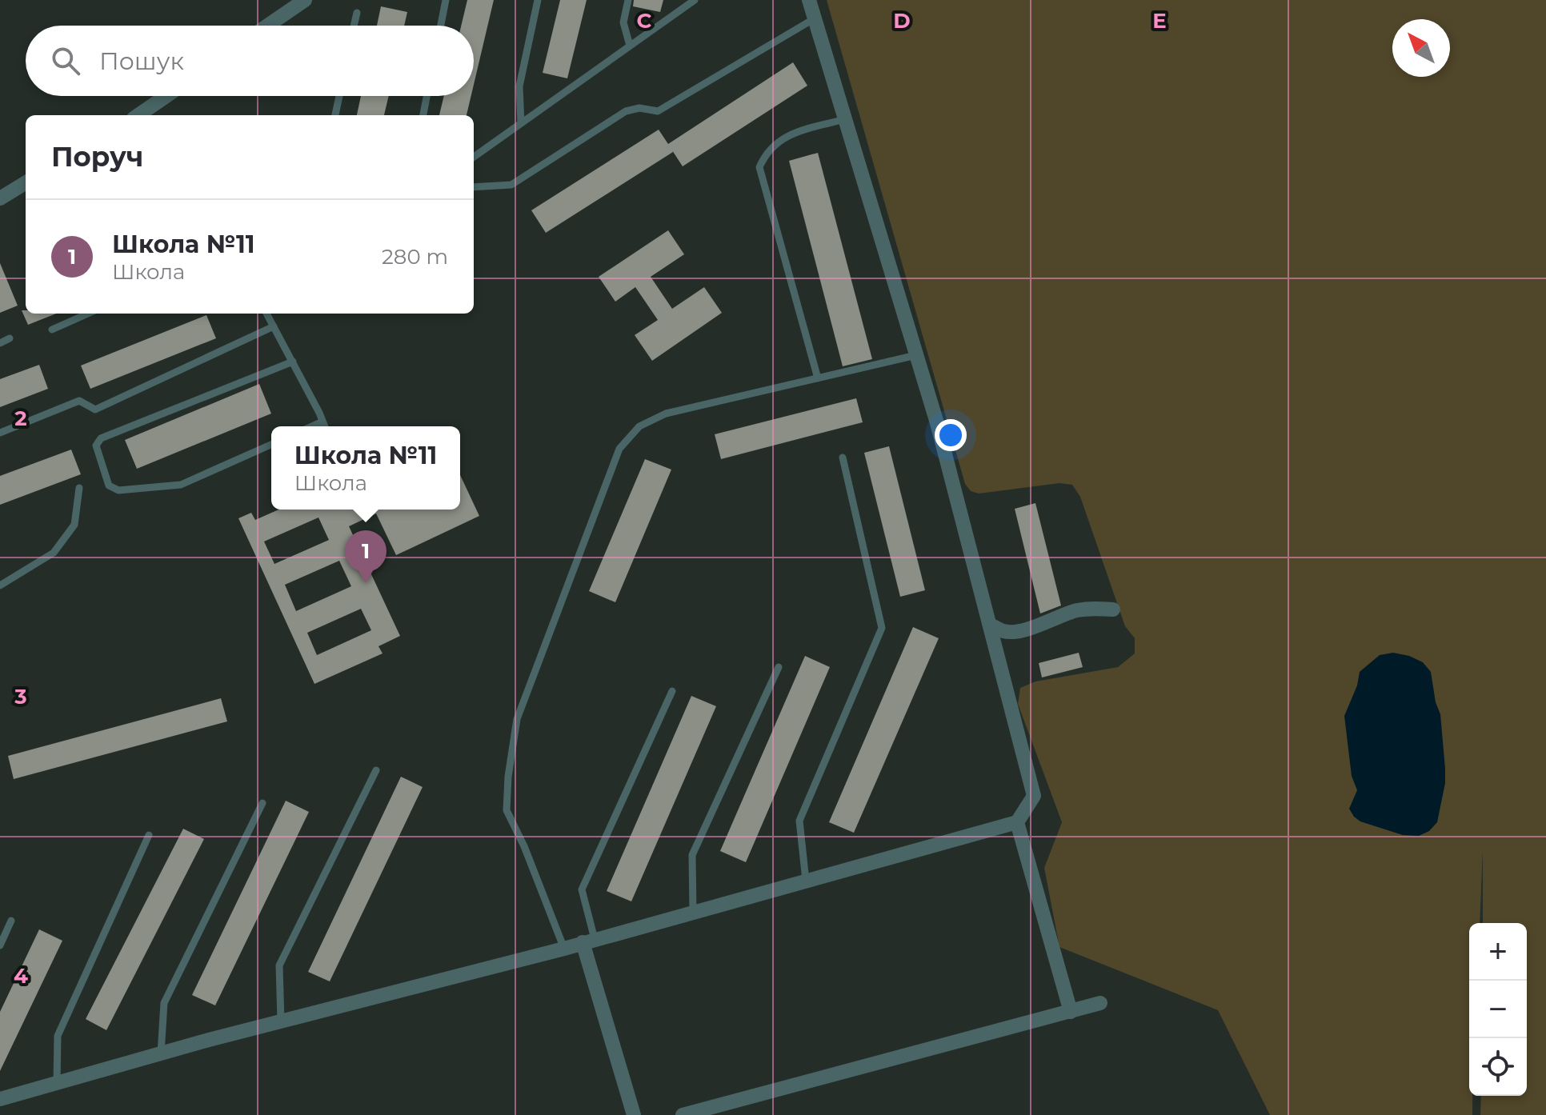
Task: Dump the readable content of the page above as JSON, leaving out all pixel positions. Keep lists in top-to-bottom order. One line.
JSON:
{"north":"top left","page":{"search":"Пошук","heading":"Поруч","list":[{"mark":"1","name":"Школа №11","note":"Школа","value":"280 m"}],"popup":["Школа №11","Школа"],"pins":"1","map_buttons":["+","−"]},"grid":{"columns":["C","D","E"],"rows":["2","3","4"]}}
